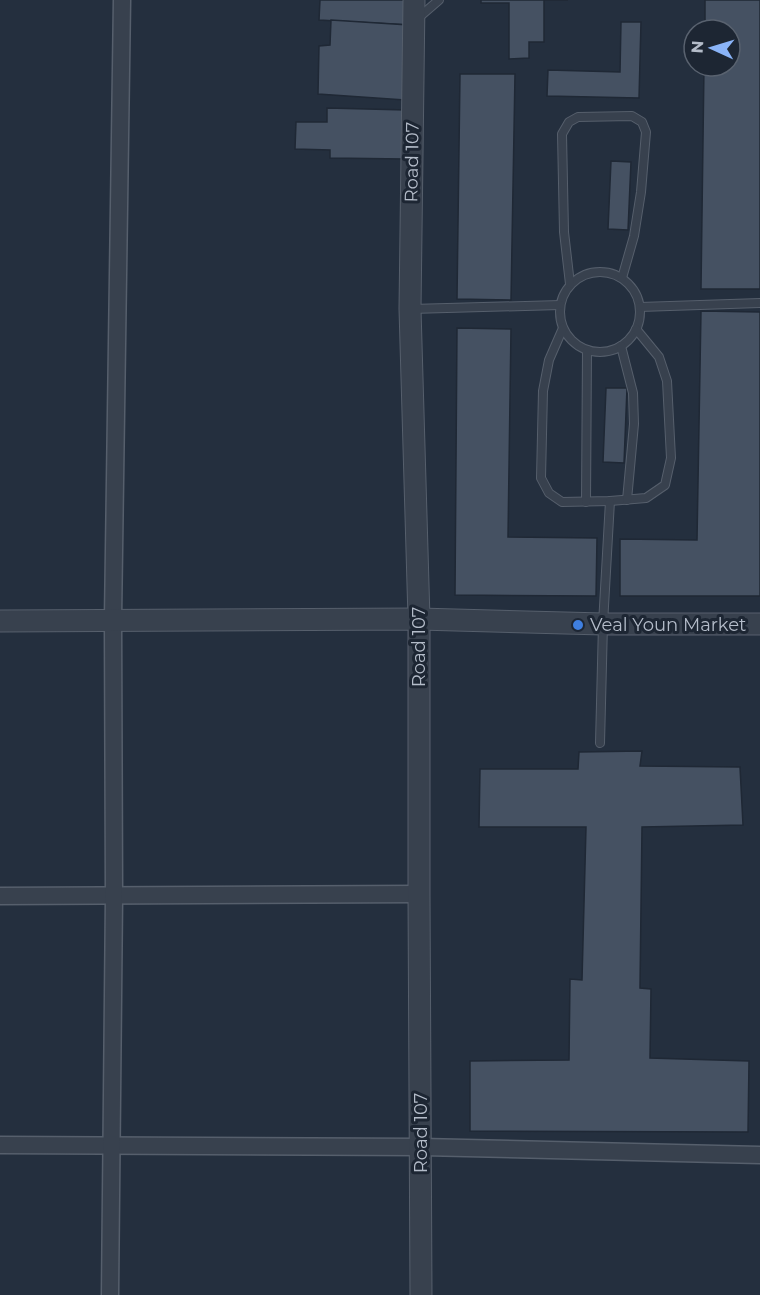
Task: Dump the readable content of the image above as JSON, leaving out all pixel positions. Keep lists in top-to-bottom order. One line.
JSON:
{"streets":{"street":["Road 107"]},"places":["Veal Youn Market"],"north":"left"}
